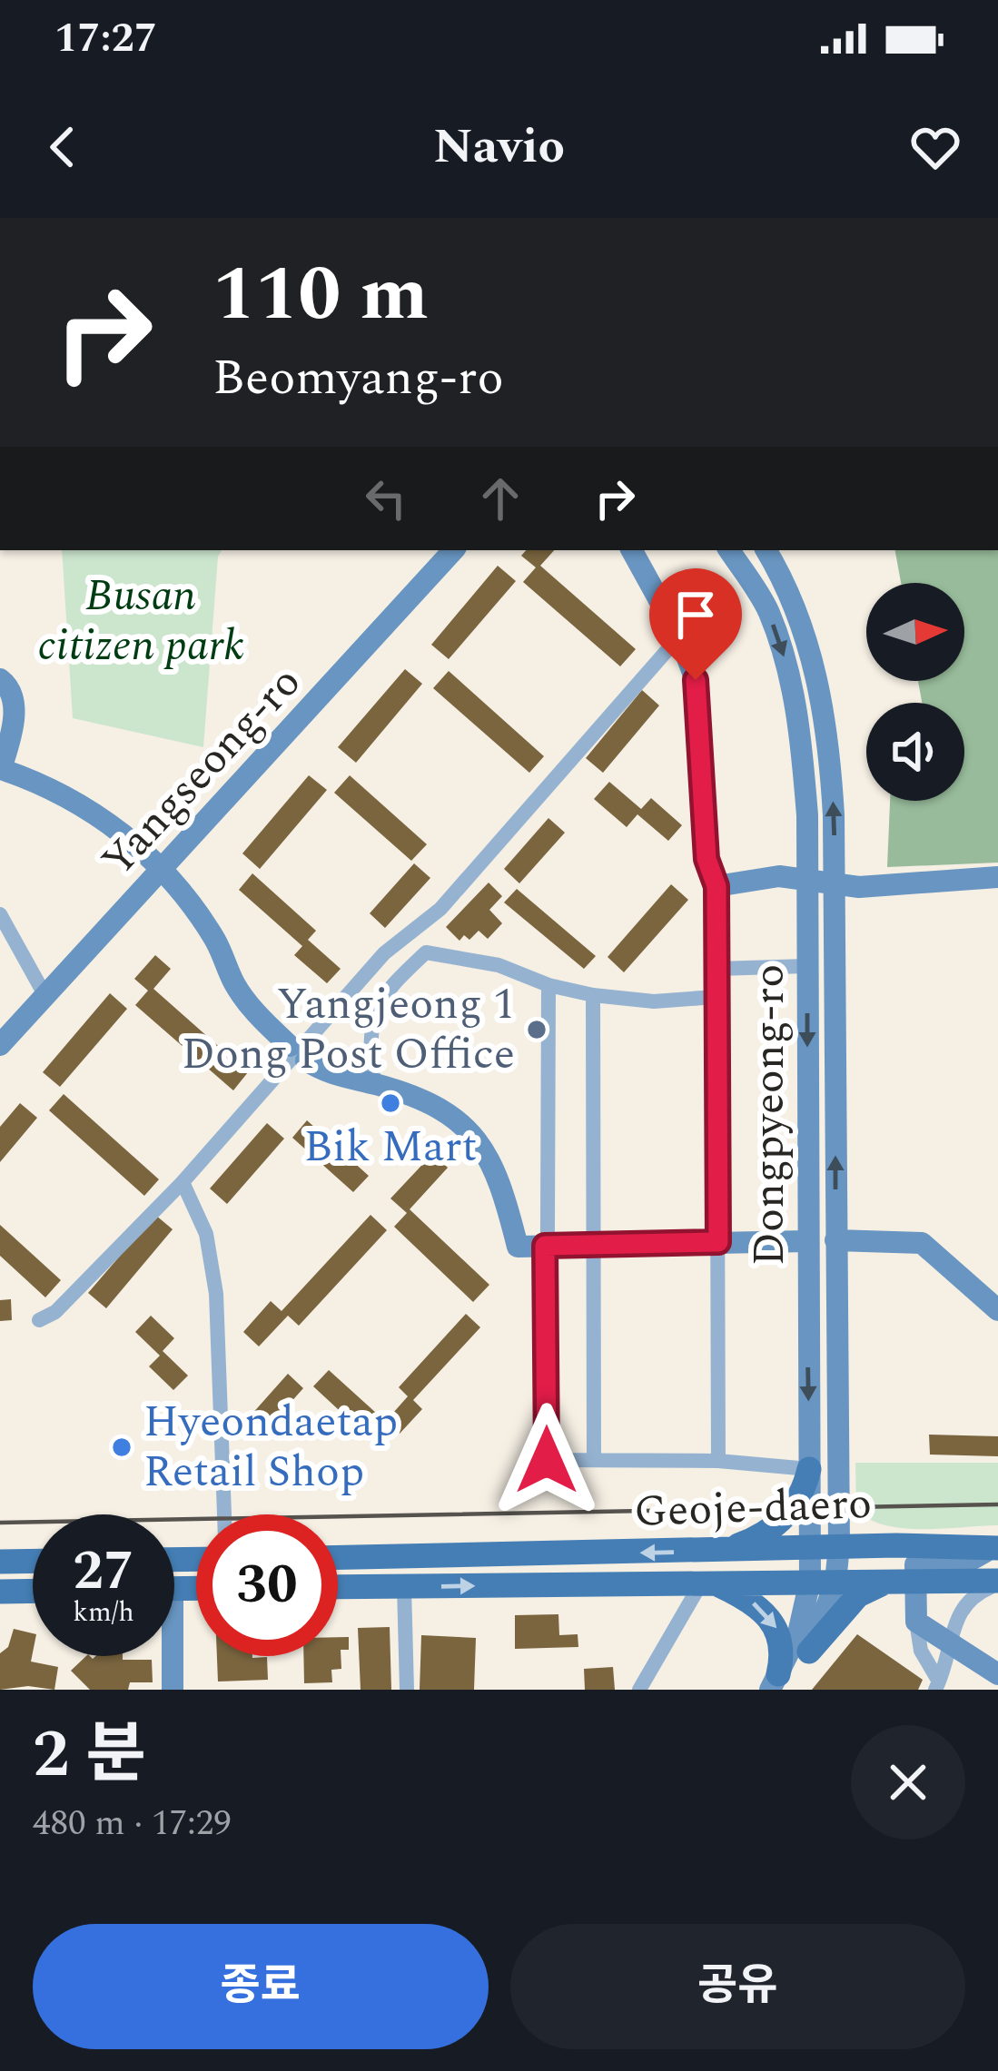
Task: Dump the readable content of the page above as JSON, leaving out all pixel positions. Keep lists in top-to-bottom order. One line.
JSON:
{"streets":{"main road":["Geoje-daero"],"street":["Yangseong-ro","Dongpyeong-ro"]},"crossings":[["Dongpyeong-ro","Geoje-daero"]],"parks":["Busan citizen park"],"places":["Yangjeong 1 Dong Post Office","Bik Mart","Hyeondaetap Retail Shop"],"north":"right","page":{"status":"17:27","header":"Navio","turn":["110 m","Beomyang-ro"],"speed":"27 km/h","limit":"30","heading":["2 분","480 m · 17:29"],"buttons":["종료","공유"]}}
